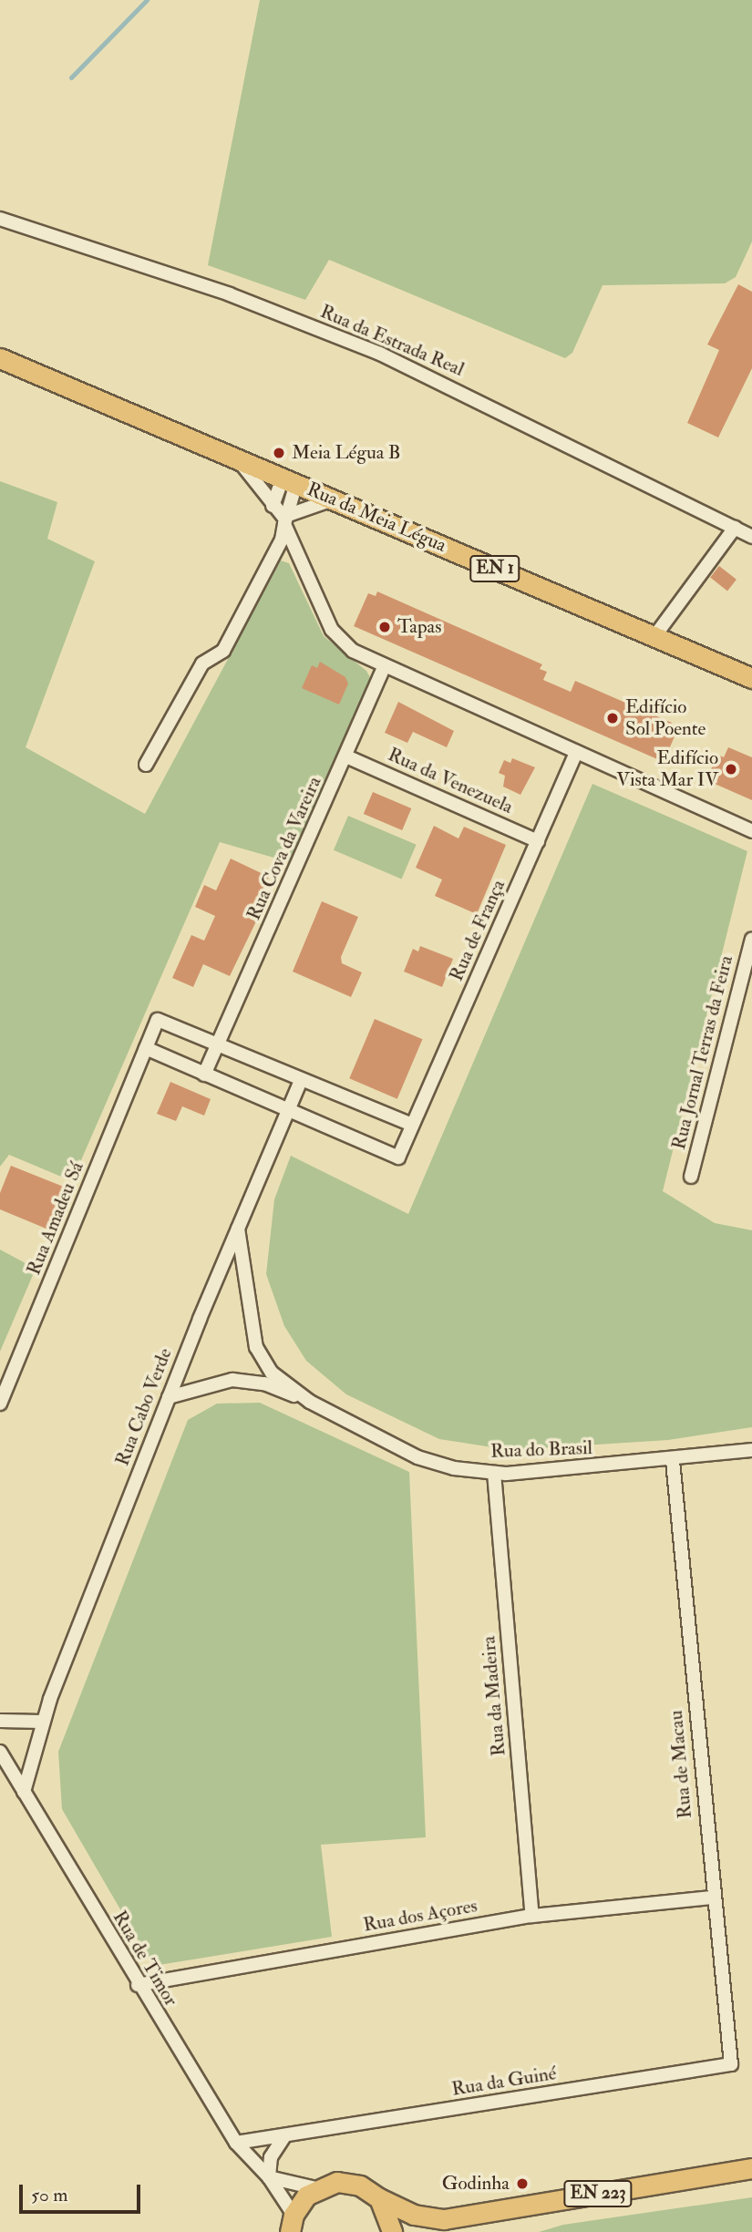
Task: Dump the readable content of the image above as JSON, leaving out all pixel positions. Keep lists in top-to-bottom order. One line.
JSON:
{"streets":{"main road":["Rua da Meia Légua","EN 1","EN 223"],"street":["Rua da Estrada Real","Rua da Venezuela","Rua Cova da Vareira","Rua de França","Rua Jornal Terras da Feira","Rua Amadeu Sá","Rua Cabo Verde","Rua do Brasil","Rua da Madeira","Rua de Macau","Rua dos Açores","Rua de Timor","Rua da Guiné"]},"crossings":[["Rua da Venezuela","Rua Cova da Vareira"],["Rua da Venezuela","Rua de França"],["Rua Cova da Vareira","Rua Amadeu Sá"],["Rua de França","Rua Cabo Verde"],["Rua Cabo Verde","Rua do Brasil"],["Rua Cabo Verde","Rua de Timor"],["Rua do Brasil","Rua da Madeira"],["Rua do Brasil","Rua de Macau"],["Rua da Madeira","Rua dos Açores"],["Rua de Macau","Rua dos Açores"],["Rua de Macau","Rua da Guiné"],["Rua dos Açores","Rua de Timor"],["Rua de Timor","Rua da Guiné"]],"places":["Meia Légua B","Tapas","Edifício Sol Poente","Edifício Vista Mar IV","Godinha"],"scale_bar":"50 m"}
